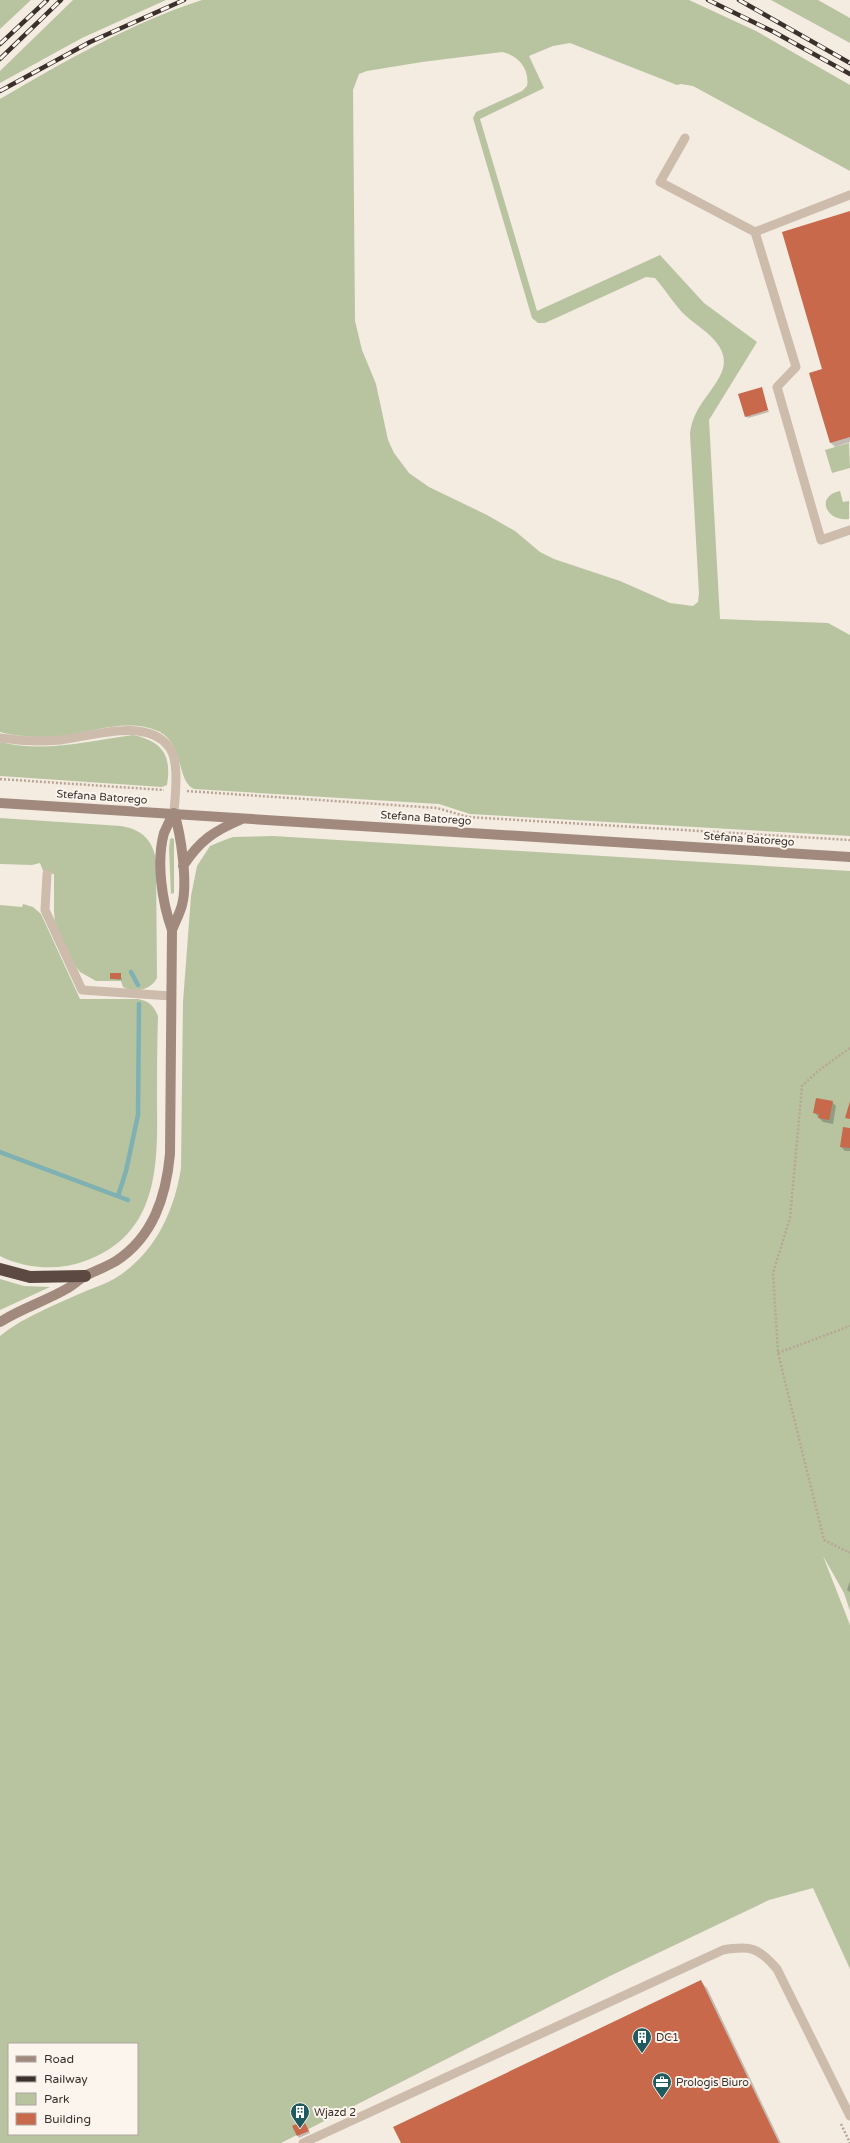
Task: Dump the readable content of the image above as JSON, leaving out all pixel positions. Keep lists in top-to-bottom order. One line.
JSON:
{"streets":{"street":["Stefana Batorego"]},"places":{"building":["DC1","Wjazd 2"],"office":["Prologis Biuro"]},"legend":["Road","Railway","Park","Building"]}
